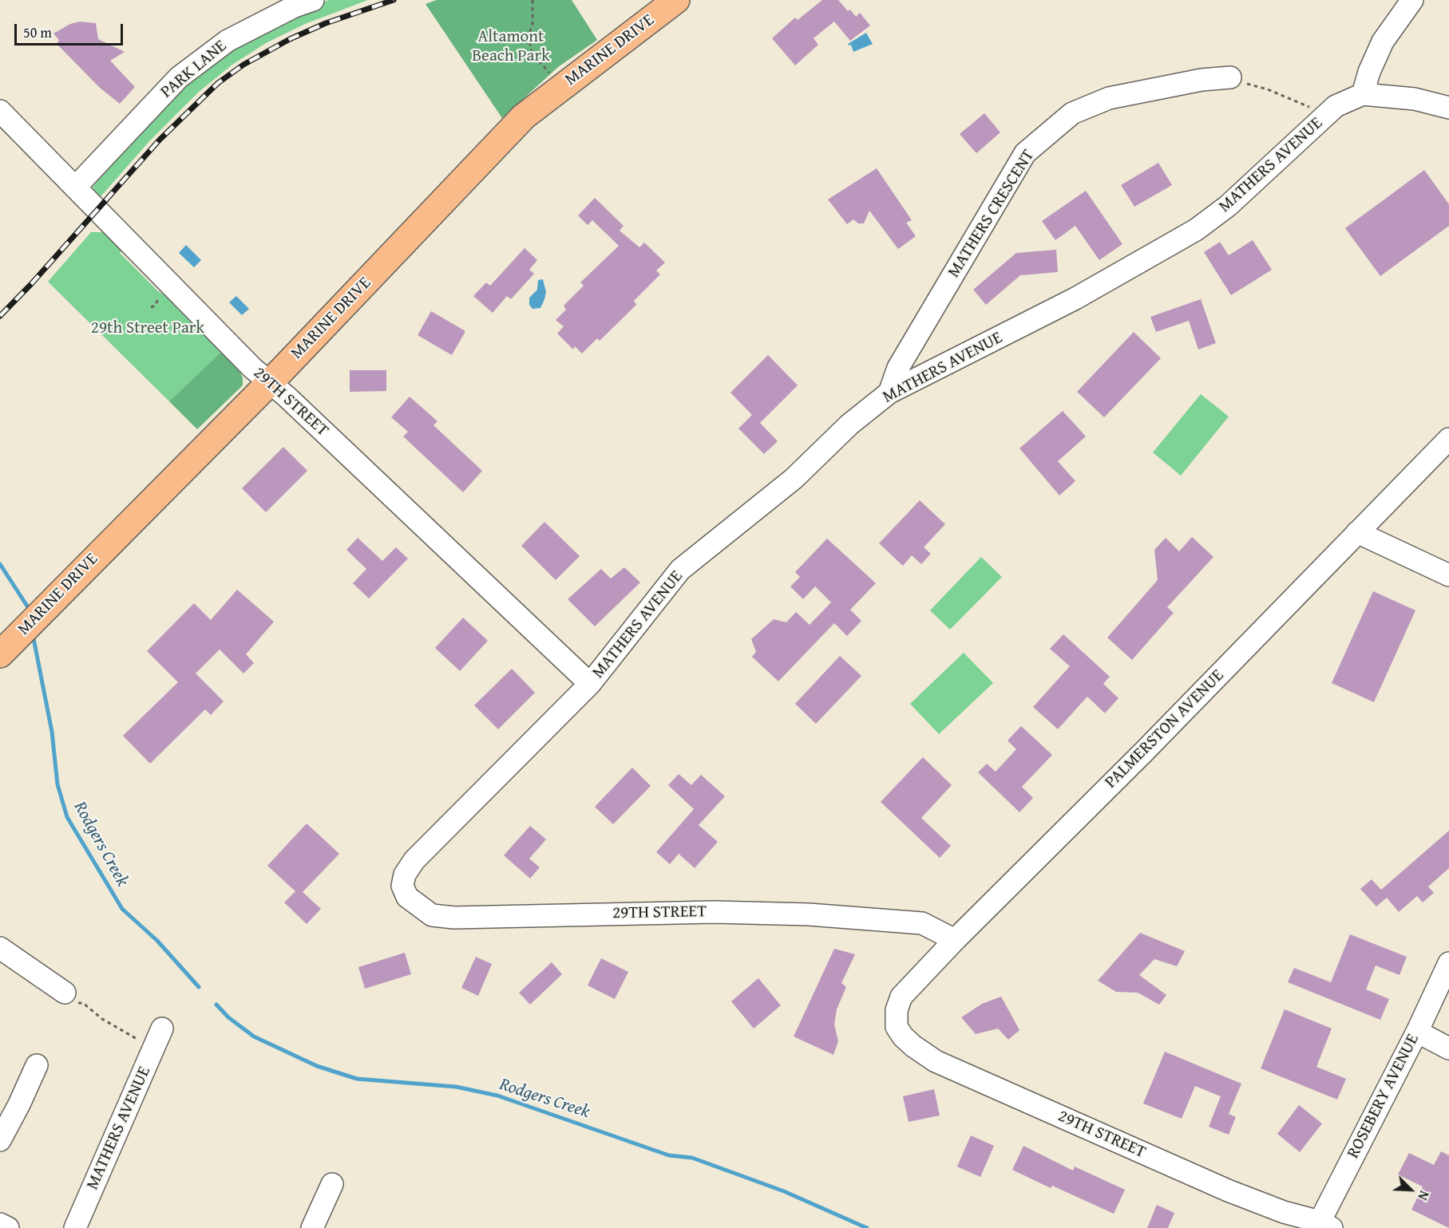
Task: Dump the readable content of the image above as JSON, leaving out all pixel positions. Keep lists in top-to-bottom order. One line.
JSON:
{"streets":{"main road":["MARINE DRIVE"],"street":["PARK LANE","MATHERS AVENUE","MATHERS CRESCENT","29TH STREET","PALMERSTON AVENUE","ROSEBERY AVENUE"]},"crossings":[["MARINE DRIVE","29TH STREET"],["PARK LANE","29TH STREET"],["MATHERS AVENUE","MATHERS CRESCENT"],["MATHERS AVENUE","29TH STREET"],["29TH STREET","PALMERSTON AVENUE"],["29TH STREET","ROSEBERY AVENUE"]],"water":["Rodgers Creek"],"parks":["Altamont Beach Park","29th Street Park"],"scale_bar":"50 m","north":"bottom right"}
